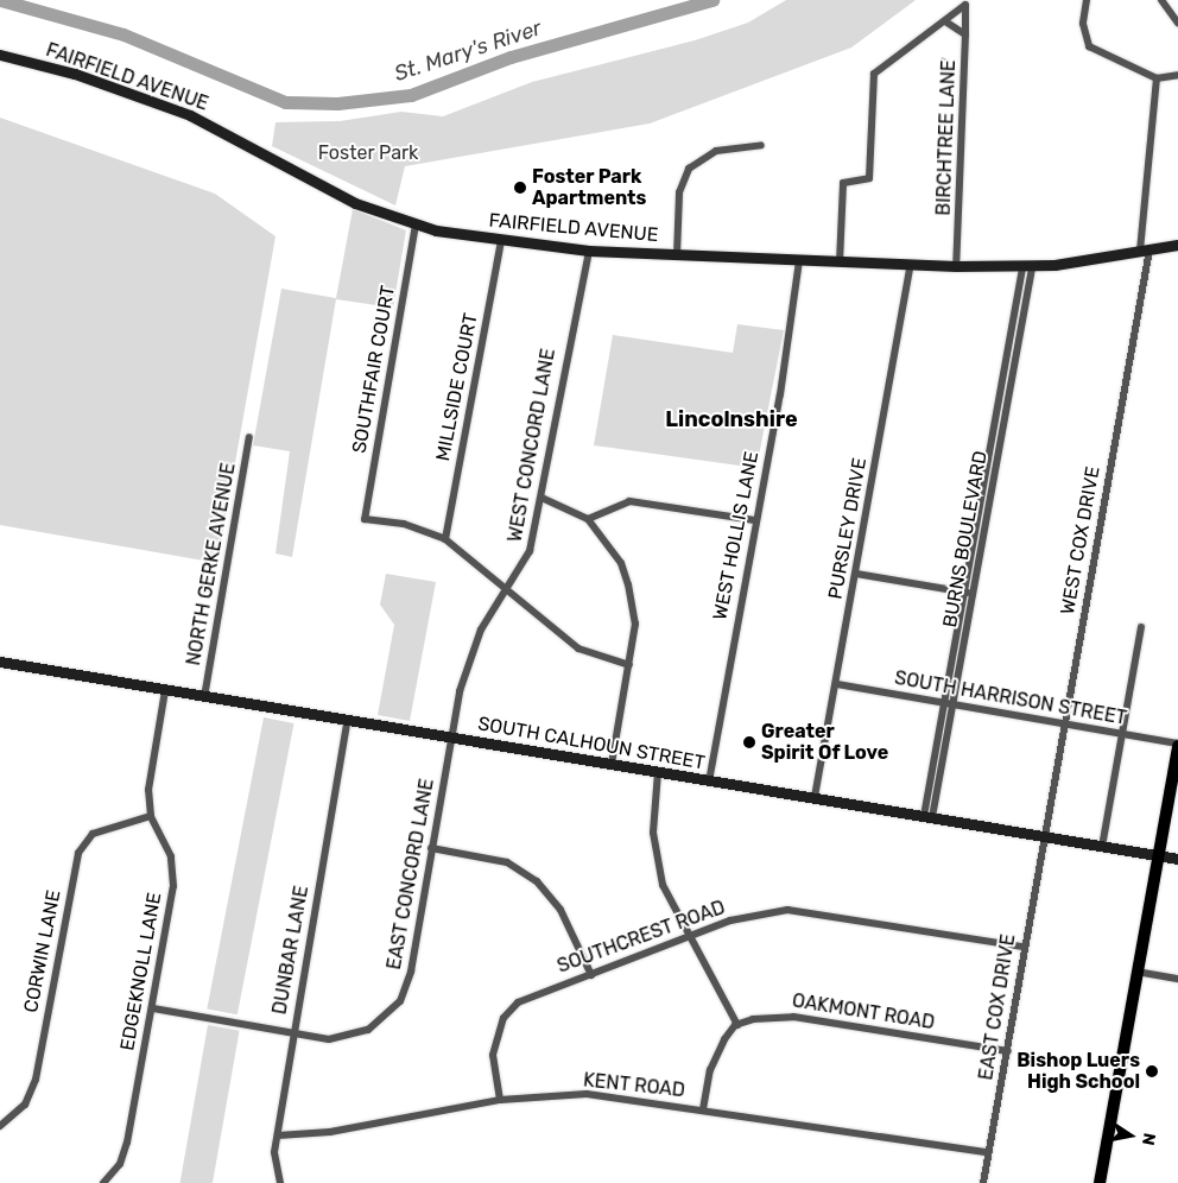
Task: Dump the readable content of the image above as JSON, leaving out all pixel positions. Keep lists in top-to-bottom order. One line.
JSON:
{"streets":{"main road":["FAIRFIELD AVENUE","SOUTH CALHOUN STREET"],"street":["BIRCHTREE LANE","SOUTHFAIR COURT","MILLSIDE COURT","WEST CONCORD LANE","PURSLEY DRIVE","WEST HOLLIS LANE","BURNS BOULEVARD","WEST COX DRIVE","NORTH GERKE AVENUE","SOUTH HARRISON STREET","EAST CONCORD LANE","SOUTHCREST ROAD","DUNBAR LANE","CORWIN LANE","EDGEKNOLL LANE","EAST COX DRIVE","OAKMONT ROAD","KENT ROAD"]},"crossings":[["FAIRFIELD AVENUE","BIRCHTREE LANE"],["FAIRFIELD AVENUE","SOUTHFAIR COURT"],["FAIRFIELD AVENUE","MILLSIDE COURT"],["FAIRFIELD AVENUE","WEST CONCORD LANE"],["FAIRFIELD AVENUE","PURSLEY DRIVE"],["FAIRFIELD AVENUE","WEST HOLLIS LANE"],["FAIRFIELD AVENUE","BURNS BOULEVARD"],["FAIRFIELD AVENUE","WEST COX DRIVE"],["SOUTHFAIR COURT","MILLSIDE COURT"],["WEST CONCORD LANE","SOUTH CALHOUN STREET"],["WEST CONCORD LANE","EAST CONCORD LANE"],["PURSLEY DRIVE","SOUTH HARRISON STREET"],["PURSLEY DRIVE","SOUTH CALHOUN STREET"],["WEST HOLLIS LANE","SOUTH CALHOUN STREET"],["BURNS BOULEVARD","SOUTH HARRISON STREET"],["BURNS BOULEVARD","SOUTH CALHOUN STREET"],["WEST COX DRIVE","SOUTH HARRISON STREET"],["WEST COX DRIVE","SOUTH CALHOUN STREET"],["WEST COX DRIVE","EAST COX DRIVE"],["NORTH GERKE AVENUE","SOUTH CALHOUN STREET"],["SOUTH CALHOUN STREET","EAST CONCORD LANE"],["SOUTH CALHOUN STREET","DUNBAR LANE"],["SOUTH CALHOUN STREET","EDGEKNOLL LANE"],["SOUTH CALHOUN STREET","EAST COX DRIVE"],["EAST CONCORD LANE","DUNBAR LANE"],["SOUTHCREST ROAD","EAST COX DRIVE"],["SOUTHCREST ROAD","KENT ROAD"],["DUNBAR LANE","KENT ROAD"],["CORWIN LANE","EDGEKNOLL LANE"],["EAST COX DRIVE","OAKMONT ROAD"],["EAST COX DRIVE","KENT ROAD"]],"districts":["Lincolnshire"],"water":["St. Mary's River"],"parks":["Foster Park"],"places":["Foster Park Apartments","Greater Spirit Of Love","Bishop Luers High School"],"north":"right"}
